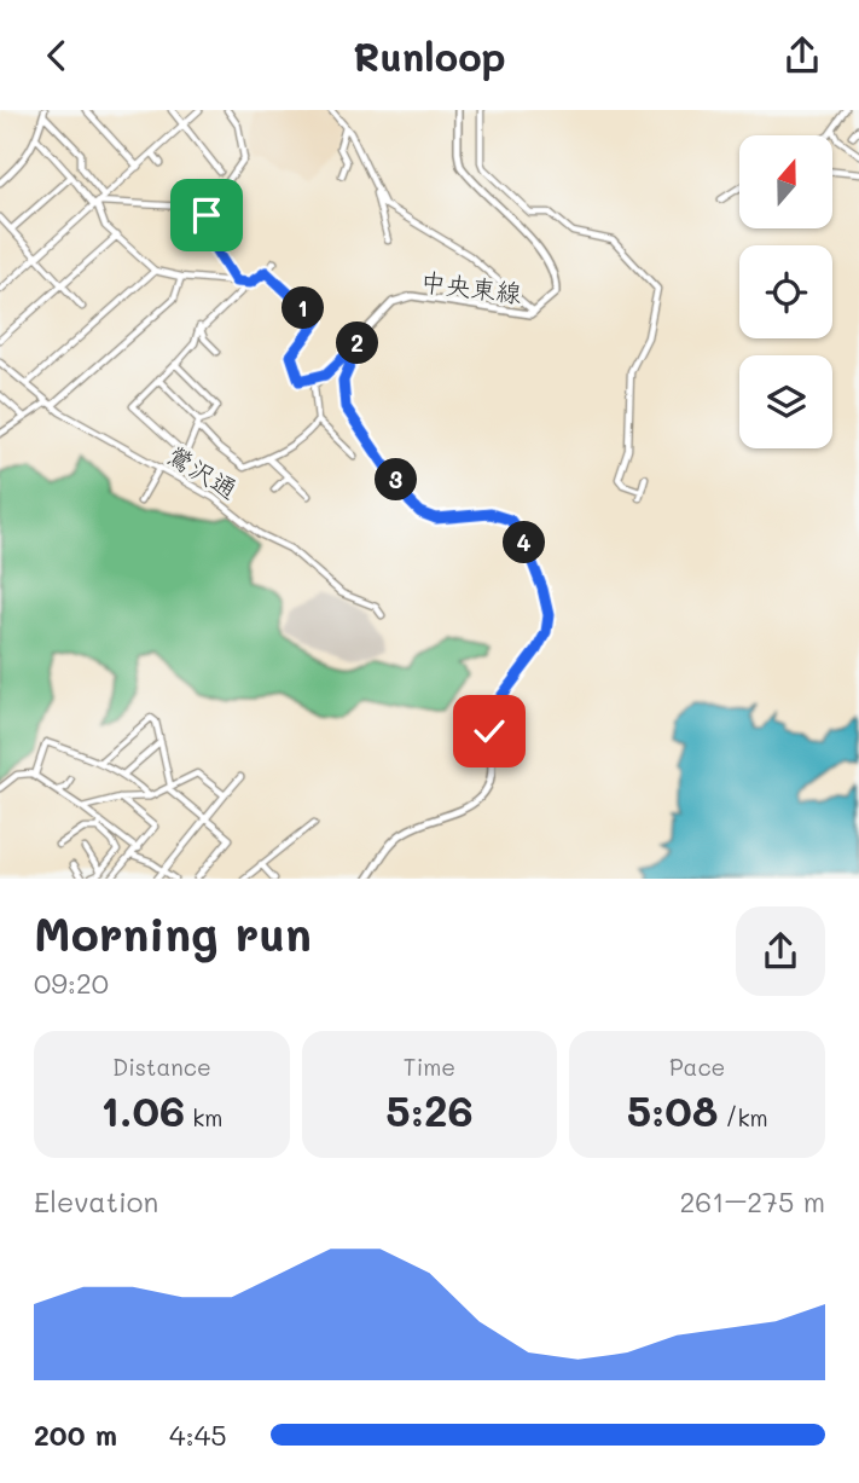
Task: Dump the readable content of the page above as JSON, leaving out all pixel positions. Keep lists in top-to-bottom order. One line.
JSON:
{"streets":{"main road":["中央東線"],"street":["鶯沢通"]},"north":"top","page":{"header":"Runloop","pins":["1","2","3","4"],"heading":["Morning run","09:20"],"stats":[["Distance","1.06 km"],["Time","5:26"],["Pace","5:08 /km"]],"chart":["Elevation","261–275 m"],"list":[{"name":"200 m","note":"4:45"}]}}
